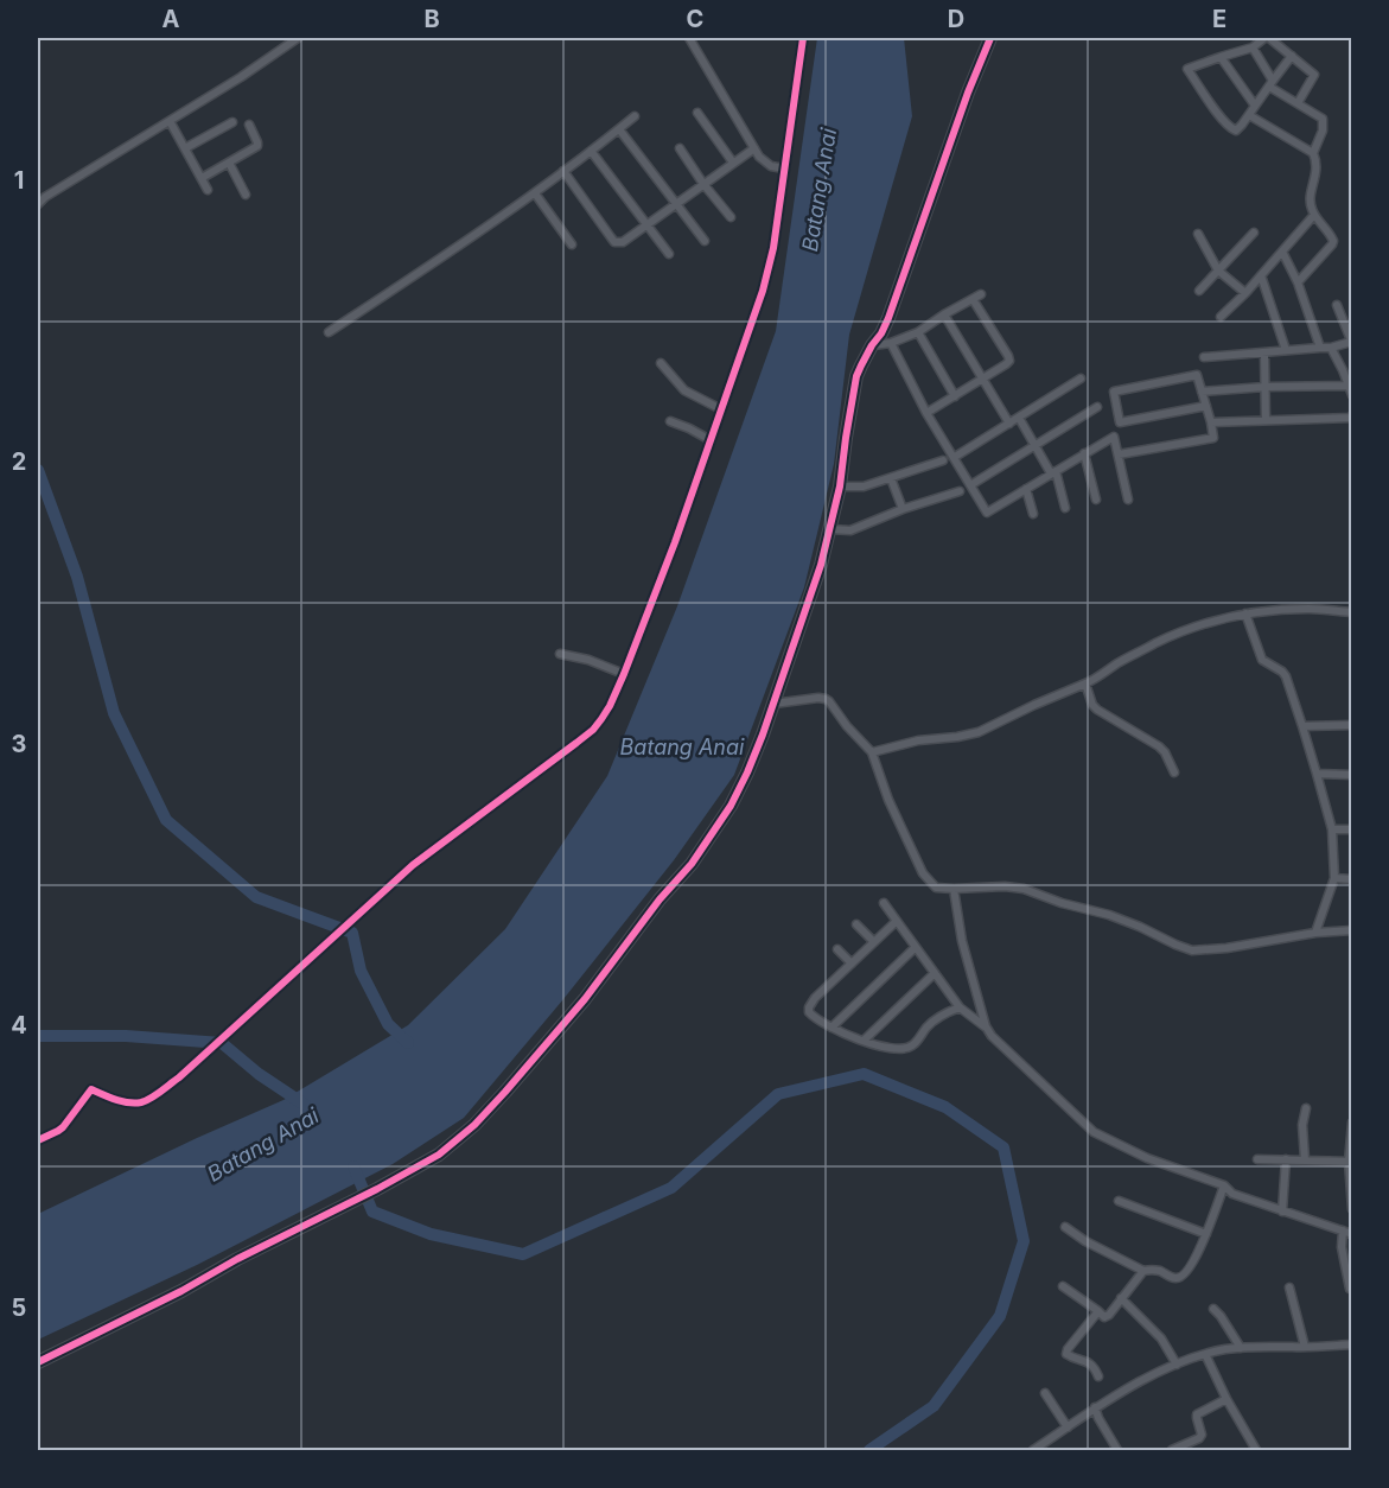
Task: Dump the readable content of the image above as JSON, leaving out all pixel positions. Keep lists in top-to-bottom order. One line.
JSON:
{"water":["Batang Anai"],"grid":{"columns":["A","B","C","D","E"],"rows":["1","2","3","4","5"]}}
